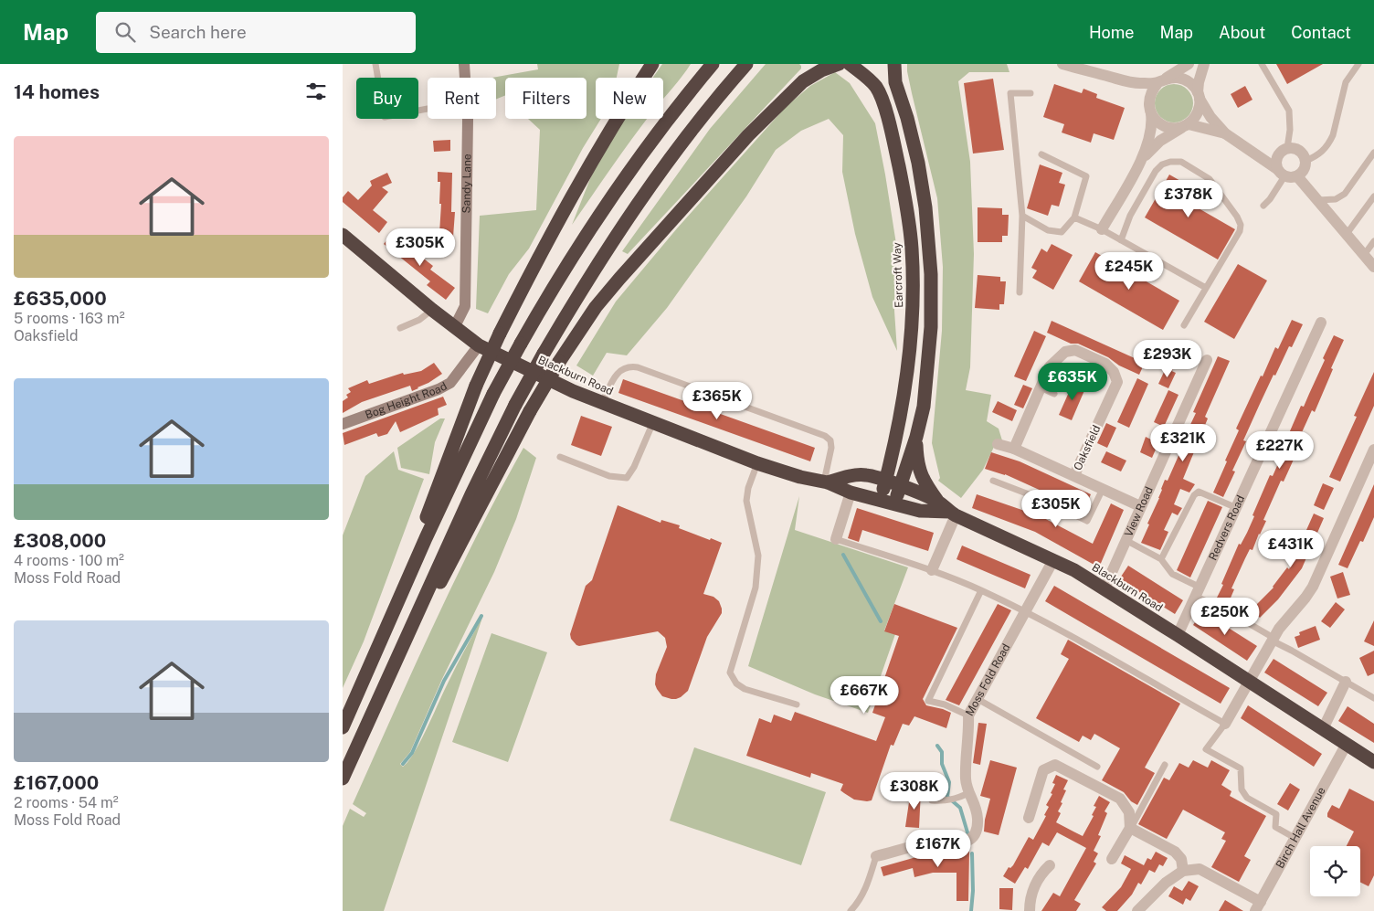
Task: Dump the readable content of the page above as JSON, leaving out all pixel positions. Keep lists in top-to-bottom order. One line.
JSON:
{"streets":{"highway":["Earcroft Way","Blackburn Road"],"main road":["Sandy Lane","Bog Height Road"],"street":["Oaksfield","View Road","Redvers Road","Moss Fold Road","Birch Hall Avenue"]},"crossings":[["Sandy Lane","Blackburn Road"],["Earcroft Way","Blackburn Road"],["Blackburn Road","Bog Height Road"],["Blackburn Road","View Road"],["Blackburn Road","Redvers Road"],["Blackburn Road","Moss Fold Road"],["Blackburn Road","Birch Hall Avenue"]],"page":{"header":"Map","search":"Search here","nav":["Home","Map","About","Contact"],"heading":"14 homes","chip":["Buy","Rent","Filters","New"],"list":[{"name":"£635,000","note":"5 rooms · 163 m² · Oaksfield"},{"name":"£308,000","note":"4 rooms · 100 m² · Moss Fold Road"},{"name":"£167,000","note":"2 rooms · 54 m² · Moss Fold Road"}],"price":["£378K","£305K","£245K","£293K","£635K","£365K","£321K","£227K","£305K","£431K","£250K","£667K","£308K","£167K"]}}
